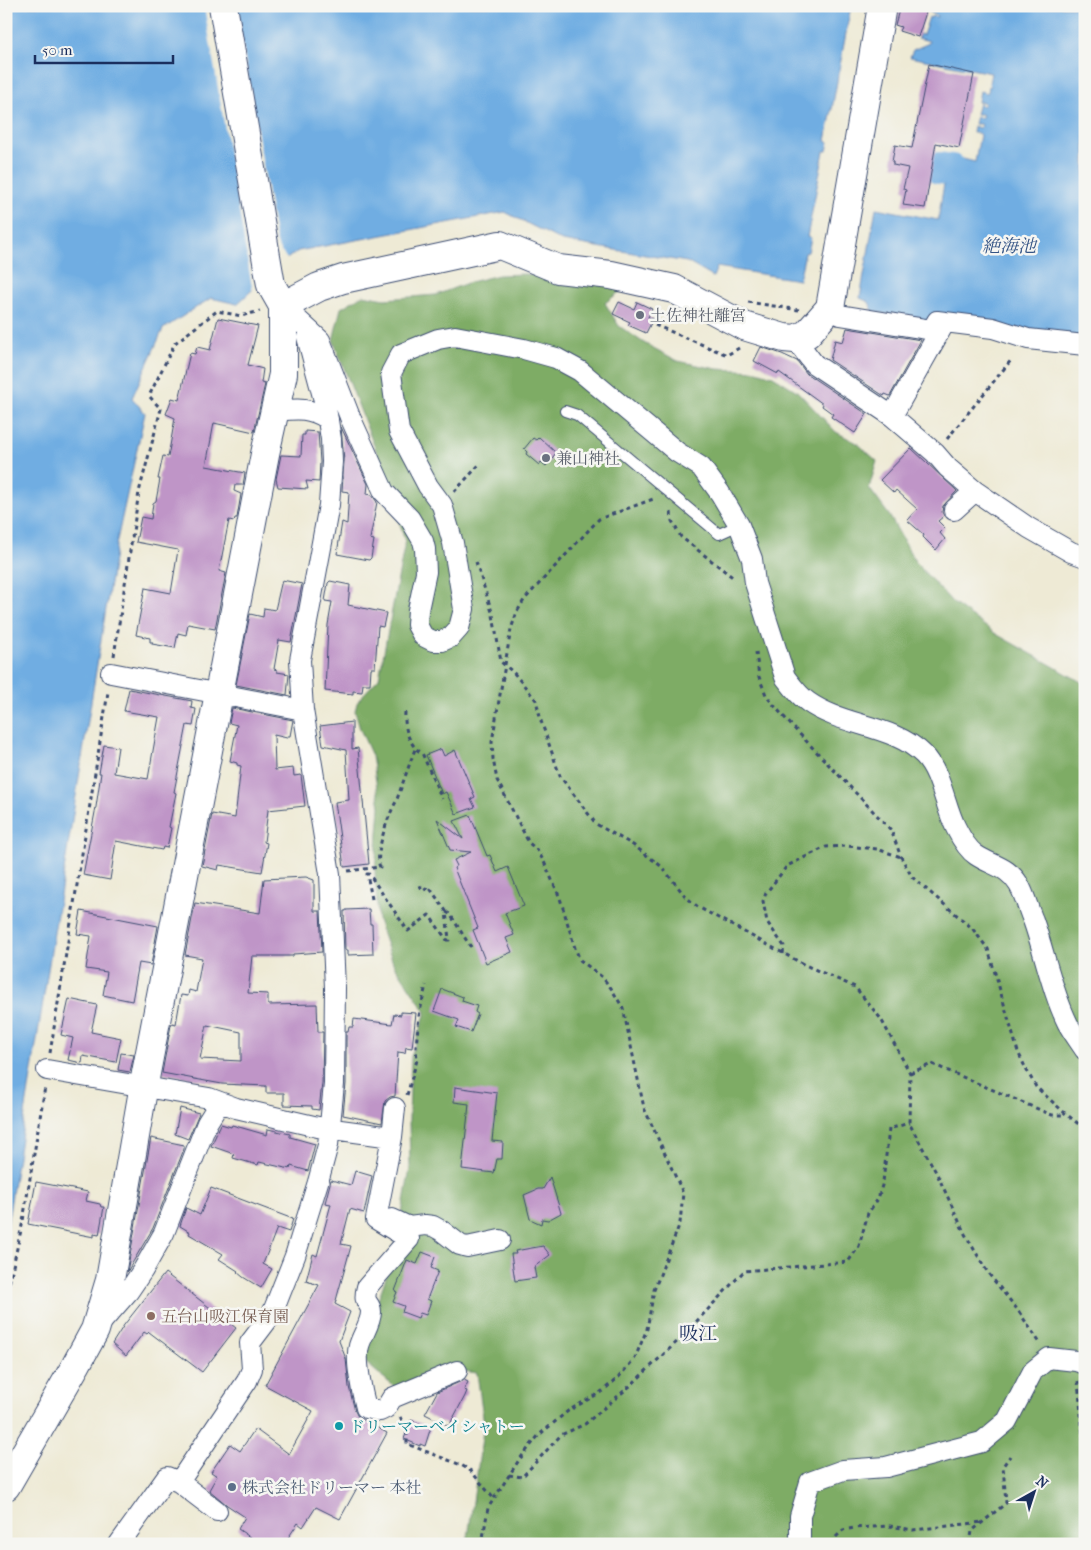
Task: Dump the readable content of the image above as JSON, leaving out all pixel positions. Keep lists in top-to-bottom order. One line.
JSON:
{"districts":["吸江"],"water":["絶海池"],"places":["土佐神社離宮","兼山神社","五台山吸江保育園","ドリーマーベイシャトー","株式会社ドリーマー 本社"],"scale_bar":"50 m","north":"top right"}
